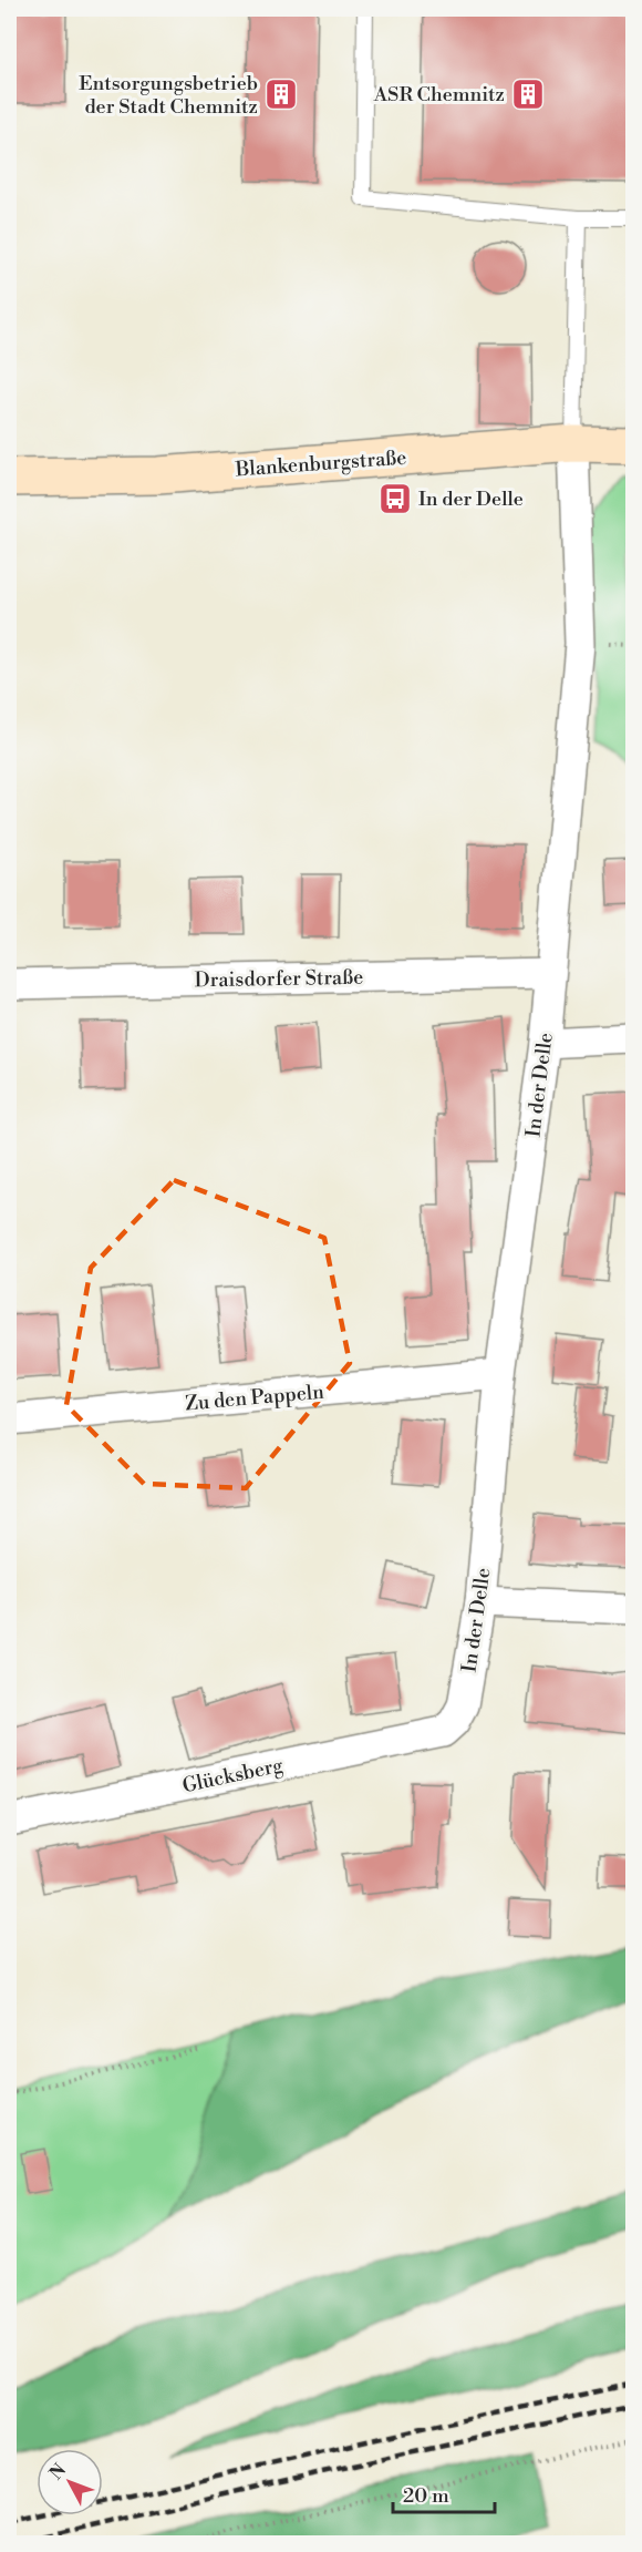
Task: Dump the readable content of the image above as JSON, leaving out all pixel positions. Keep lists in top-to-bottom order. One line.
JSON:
{"streets":{"main road":["Blankenburgstraße"],"street":["Draisdorfer Straße","In der Delle","Zu den Pappeln","Glücksberg"]},"crossings":[["Blankenburgstraße","In der Delle"],["Draisdorfer Straße","In der Delle"],["In der Delle","Zu den Pappeln"],["In der Delle","Glücksberg"]],"places":{"building":["Entsorgungsbetrieb der Stadt Chemnitz","ASR Chemnitz"],"bus stop":["In der Delle"]},"scale_bar":"20 m","north":"top left"}
